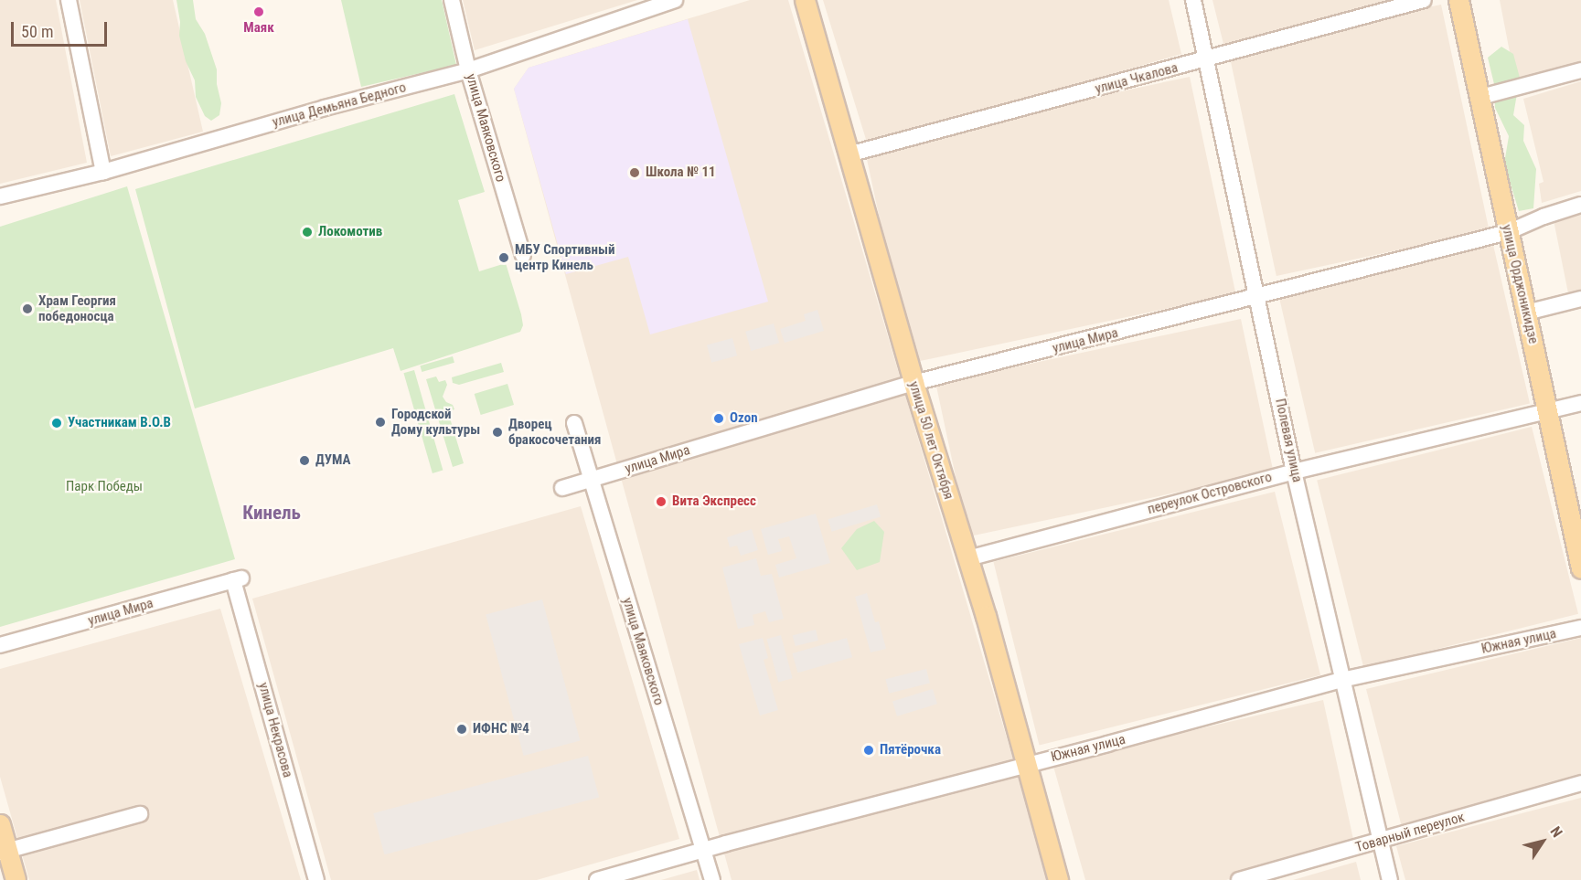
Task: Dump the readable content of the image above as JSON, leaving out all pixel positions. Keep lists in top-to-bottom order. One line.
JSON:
{"streets":{"main road":["улица Орджоникидзе","улица 50 лет Октября"],"street":["улица Чкалова","улица Демьяна Бедного","улица Маяковского","улица Мира","Полевая улица","переулок Островского","Южная улица","улица Некрасова","Товарный переулок"]},"crossings":[["улица Чкалова","улица 50 лет Октября"],["улица Чкалова","Полевая улица"],["улица Демьяна Бедного","улица Маяковского"],["улица Маяковского","улица Мира"],["улица Маяковского","Южная улица"],["улица Орджоникидзе","улица Мира"],["улица Орджоникидзе","переулок Островского"],["улица Мира","улица 50 лет Октября"],["улица Мира","Полевая улица"],["улица Мира","улица Некрасова"],["улица 50 лет Октября","переулок Островского"],["улица 50 лет Октября","Южная улица"],["Полевая улица","переулок Островского"],["Полевая улица","Южная улица"],["Полевая улица","Товарный переулок"]],"districts":["Кинель"],"parks":["Парк Победы"],"places":["Маяк","Школа № 11","Локомотив","МБУ Спортивный центр Кинель","Храм Георгия победоносца","Ozon","Городской Дому культуры","Участникам В.О.В","Дворец бракосочетания","ДУМА","Вита Экспресс","ИФНС №4","Пятёрочка"],"scale_bar":"50 m","north":"top right"}
